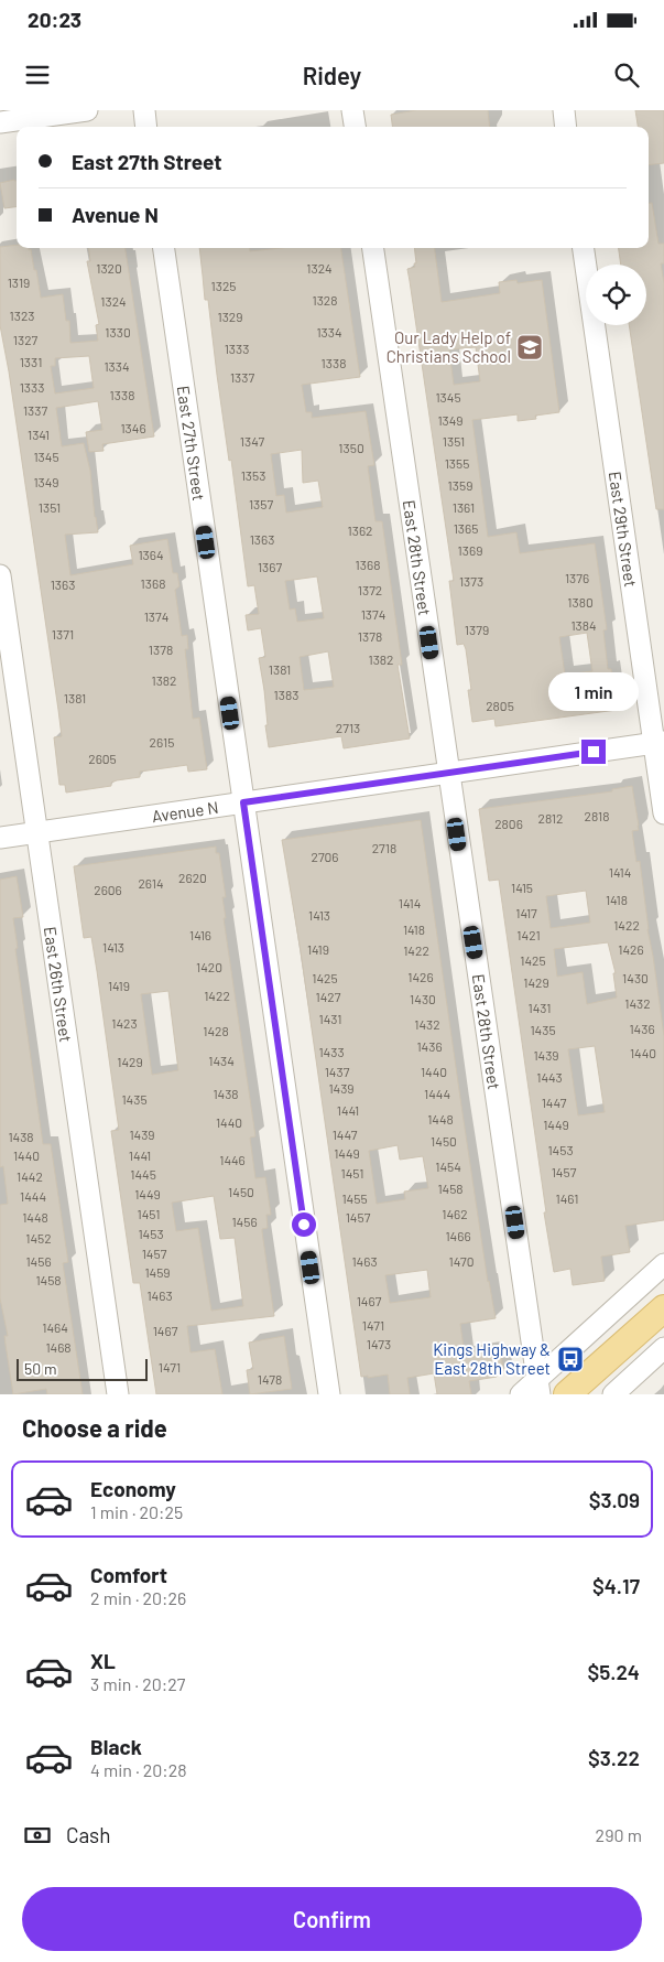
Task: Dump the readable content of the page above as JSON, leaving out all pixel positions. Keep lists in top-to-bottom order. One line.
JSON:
{"streets":{"street":["East 27th Street","East 29th Street","East 28th Street","Avenue N","East 26th Street"]},"crossings":[["East 27th Street","Avenue N"],["East 29th Street","Avenue N"],["East 28th Street","Avenue N"],["Avenue N","East 26th Street"]],"places":{"school or university":["Our Lady Help of Christians School"],"bus stop":["Kings Highway & East 28th Street"]},"house_numbers":["1320","1324","1319","1325","1328","1324","1323","1329","1330","1334","1327","1333","1331","1338","1334","1337","1333","1338","1345","1337","1349","1346","1341","1347","1351","1350","1345","1355","1353","1349","1359","1357","1351","1361","1365","1362","1363","1369","1364","1368","1367","1376","1373","1368","1363","1372","1380","1374","1374","1384","1379","1371","1378","1378","1382","1381","1382","1383","1381","2805","2713","2615","2605","2818","2812","2806","2718","2706","1414","2620","2614","1415","2606","1418","1414","1417","1413","1422","1418","1416","1421","1413","1419","1426","1422","1425","1420","1426","1425","1430","1429","1419","1422","1427","1430","1432","1431","1431","1423","1432","1436","1435","1428","1436","1433","1440","1439","1434","1429","1437","1440","1443","1439","1438","1444","1435","1447","1441","1448","1440","1449","1439","1447","1438","1450","1453","1449","1440","1441","1446","1454","1457","1451","1445","1442","1458","1450","1449","1444","1455","1461","1451","1462","1448","1457","1456","1453","1466","1452","1457","1456","1463","1470","1459","1458","1463","1467","1471","1464","1467","1473","1468","1471","1478"],"scale_bar":"50 m","page":{"status":"20:23","header":"Ridey","banner":["East 27th Street","Avenue N"],"bubble":"1 min","scale":"50 m","heading":"Choose a ride","list":[{"name":"Economy","note":"1 min · 20:25","value":"$3.09"},{"name":"Comfort","note":"2 min · 20:26","value":"$4.17"},{"name":"XL","note":"3 min · 20:27","value":"$5.24"},{"name":"Black","note":"4 min · 20:28","value":"$3.22"}],"pay":["Cash","290 m"],"buttons":"Confirm"}}
